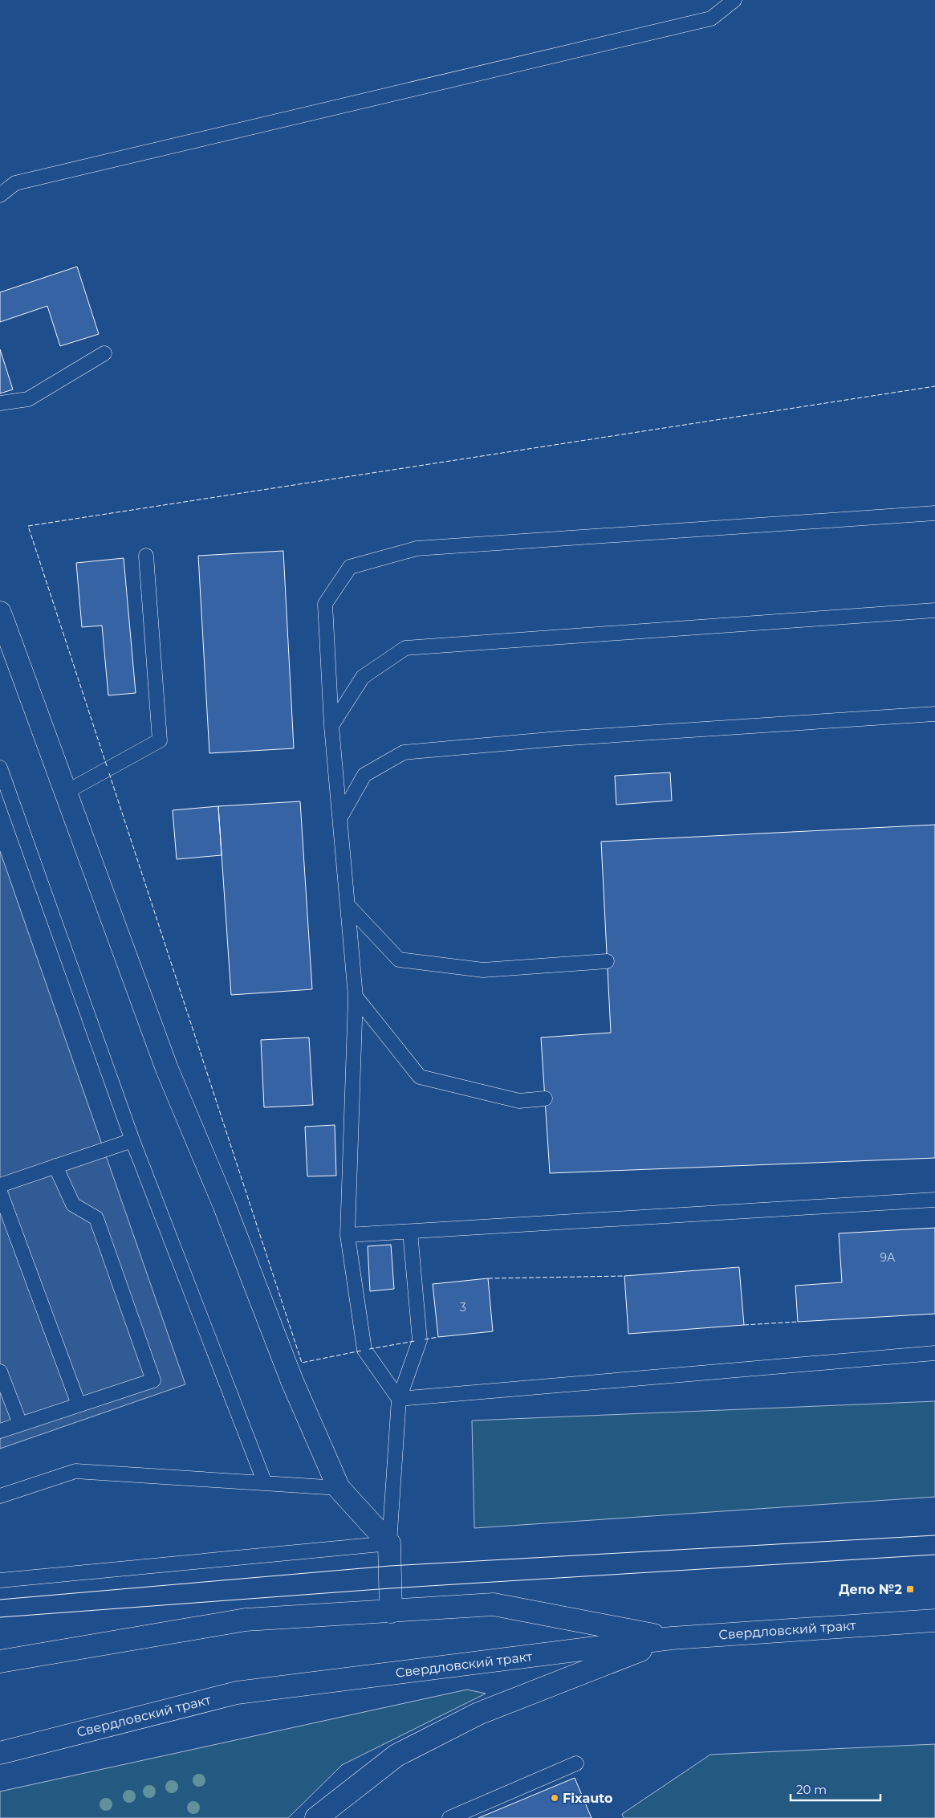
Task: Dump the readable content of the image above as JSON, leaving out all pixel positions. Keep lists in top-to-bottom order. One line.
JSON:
{"streets":{"main road":["Свердловский тракт"]},"places":{"transit":["Депо №2"],"other":["Fixauto"]},"house_numbers":["9А","3"],"scale_bar":"20 m"}
